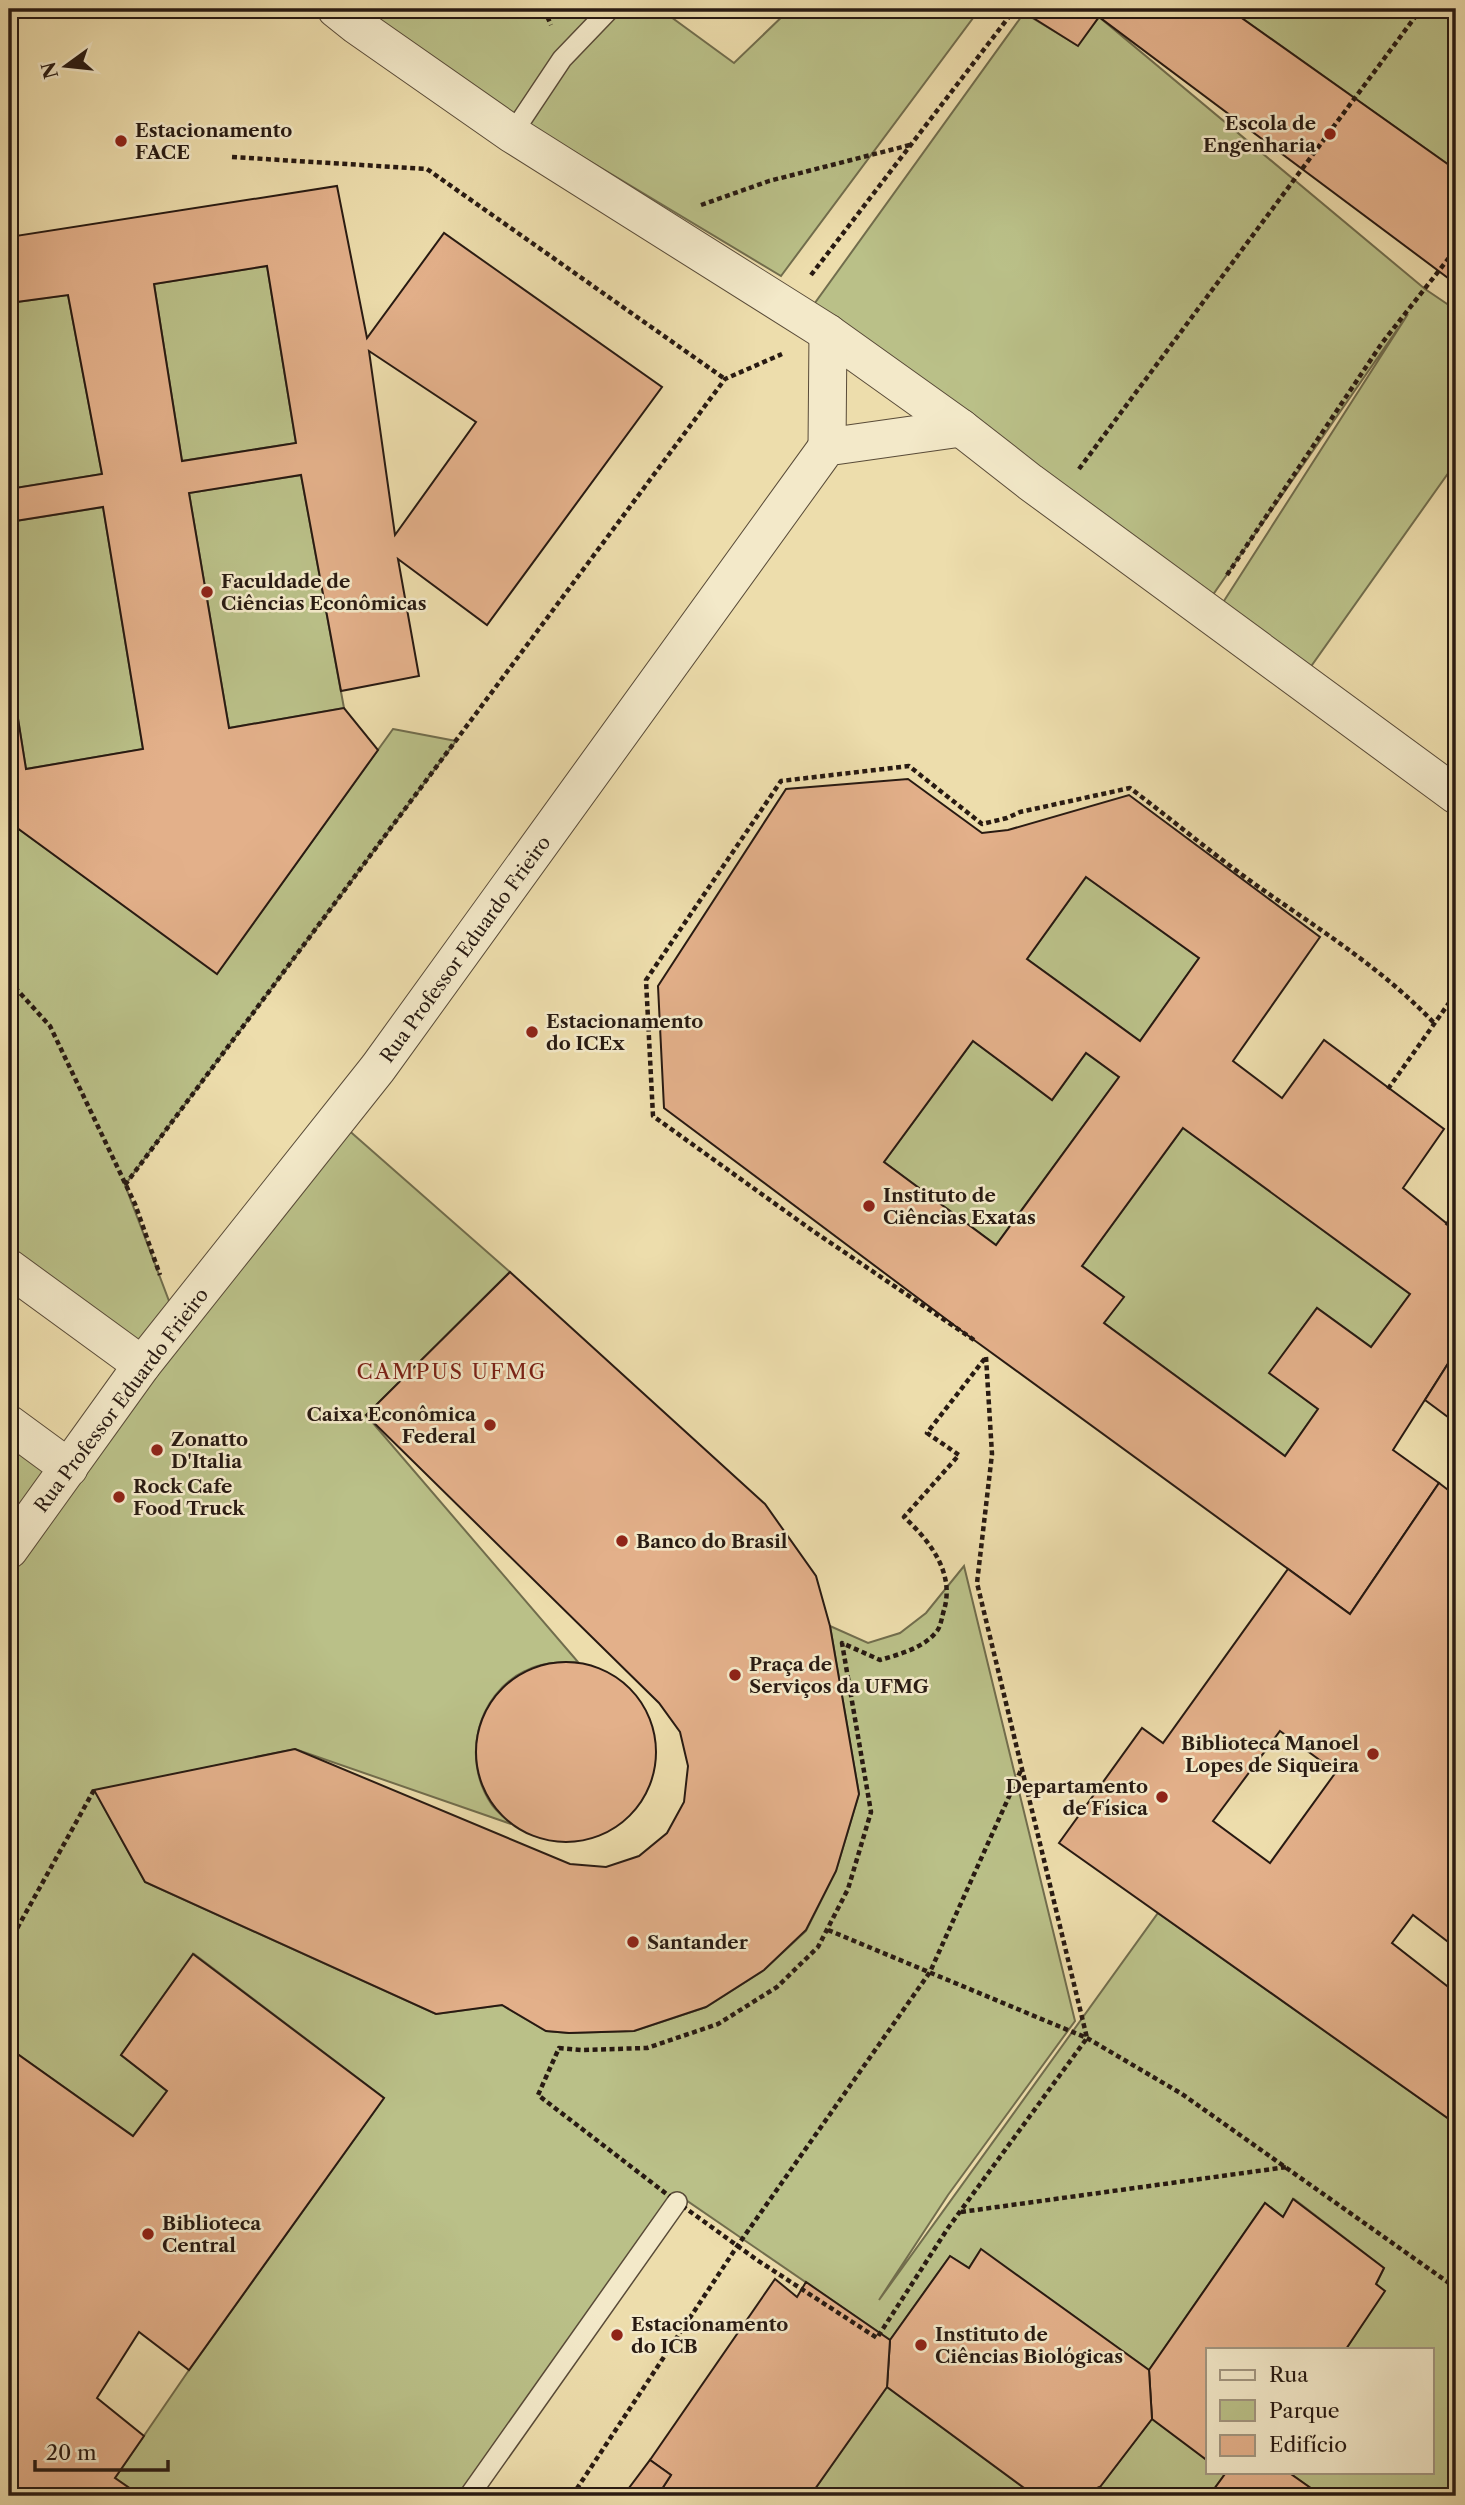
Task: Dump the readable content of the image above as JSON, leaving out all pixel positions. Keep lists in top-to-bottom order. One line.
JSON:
{"streets":{"street":["Rua Professor Eduardo Frieiro"]},"districts":["CAMPUS UFMG"],"places":["Escola de Engenharia","Estacionamento FACE","Faculdade de Ciências Econômicas","Estacionamento do ICEx","Instituto de Ciências Exatas","Caixa Econômica Federal","Zonatto D'Italia","Rock Cafe Food Truck","Banco do Brasil","Praça de Serviços da UFMG","Biblioteca Manoel Lopes de Siqueira","Departamento de Física","Santander","Biblioteca Central","Estacionamento do ICB","Instituto de Ciências Biológicas"],"legend":["Rua","Parque","Edifício"],"scale_bar":"20 m","north":"left"}
